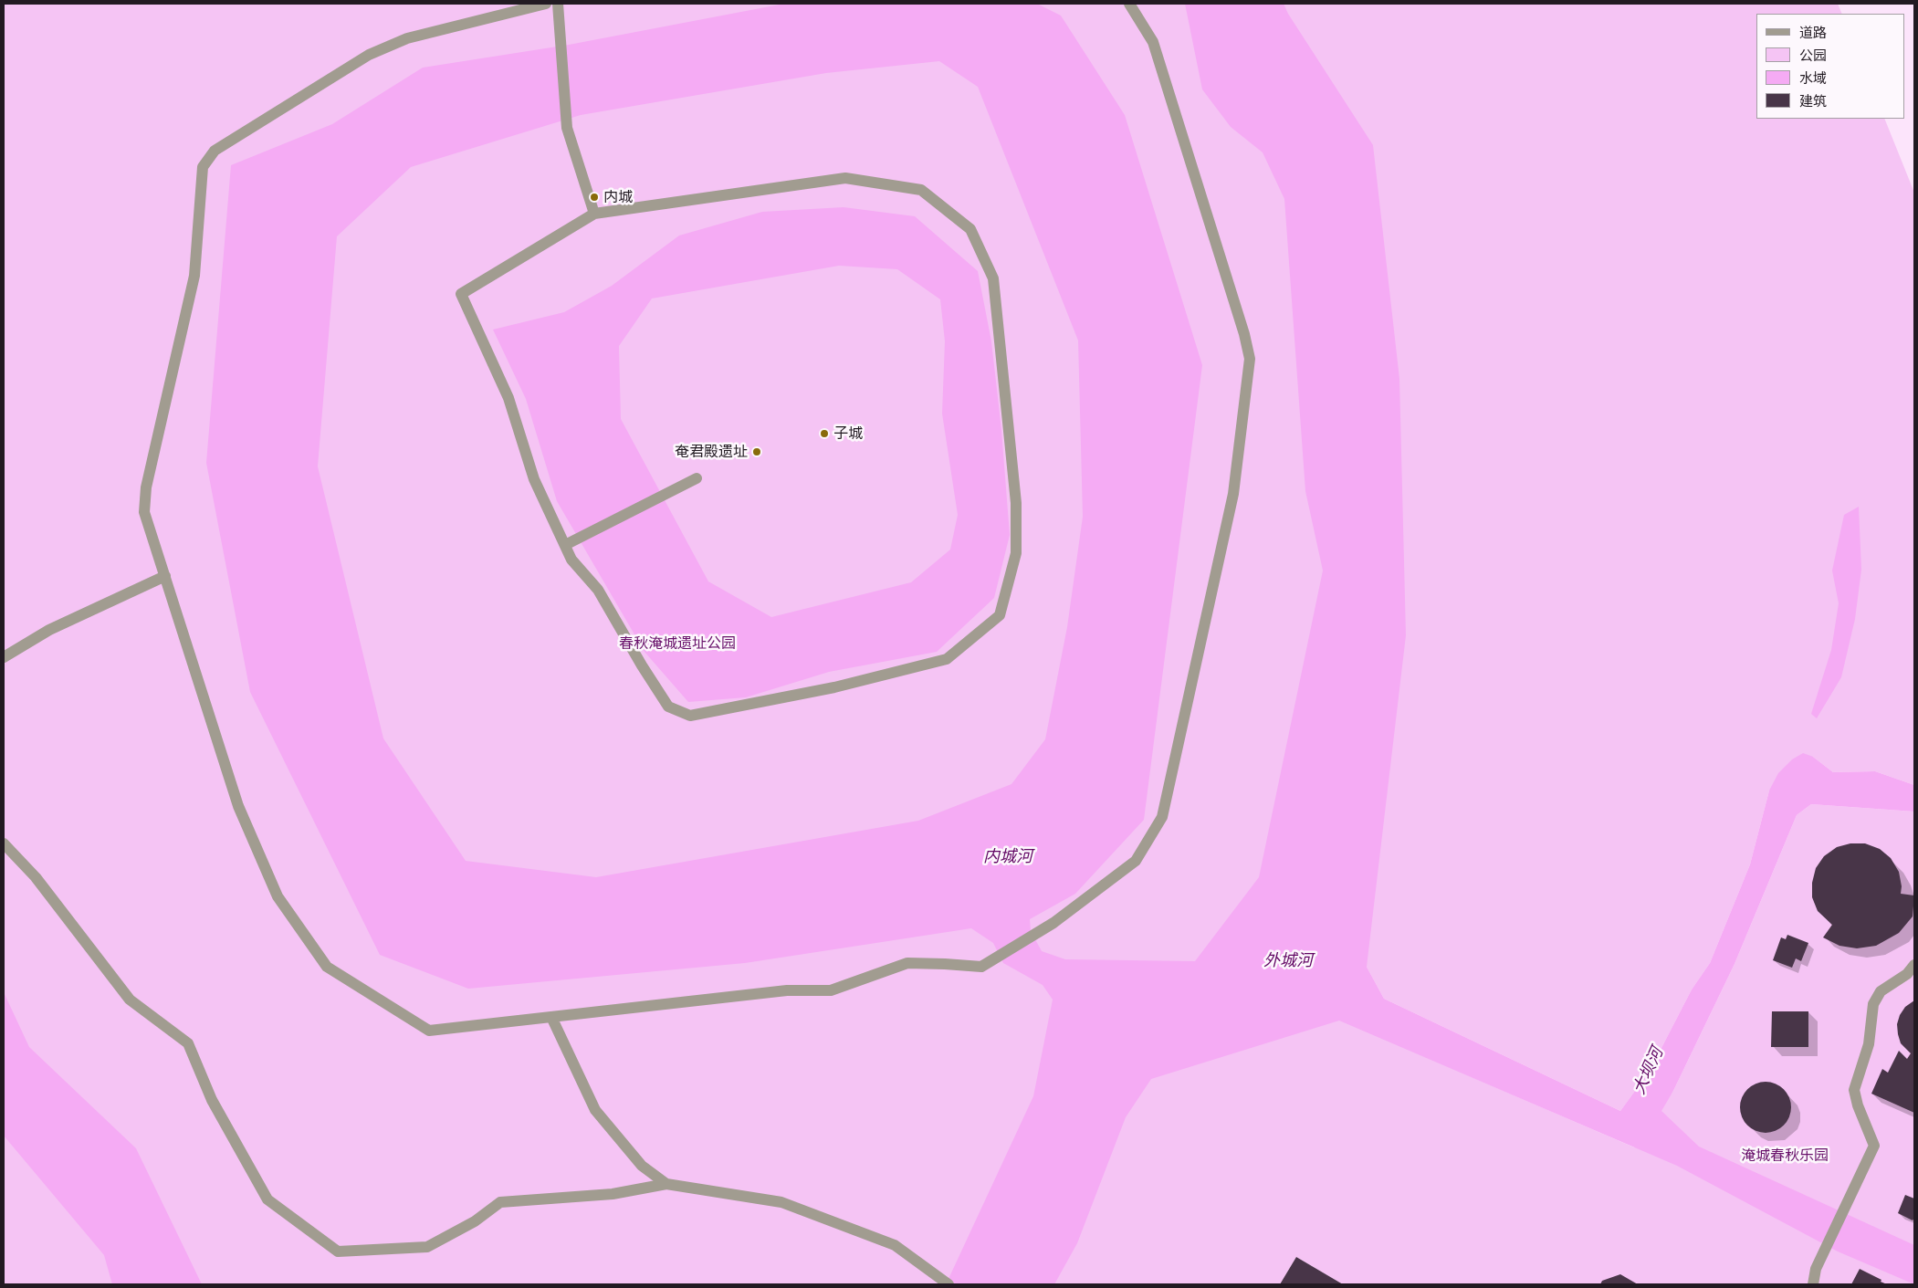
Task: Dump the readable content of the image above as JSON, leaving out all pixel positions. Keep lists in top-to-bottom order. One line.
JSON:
{"water":["内城河","外城河","大坝河"],"parks":["春秋淹城遗址公园","淹城春秋乐园"],"places":["内城","子城","奄君殿遗址"],"legend":["道路","公园","水域","建筑"]}
